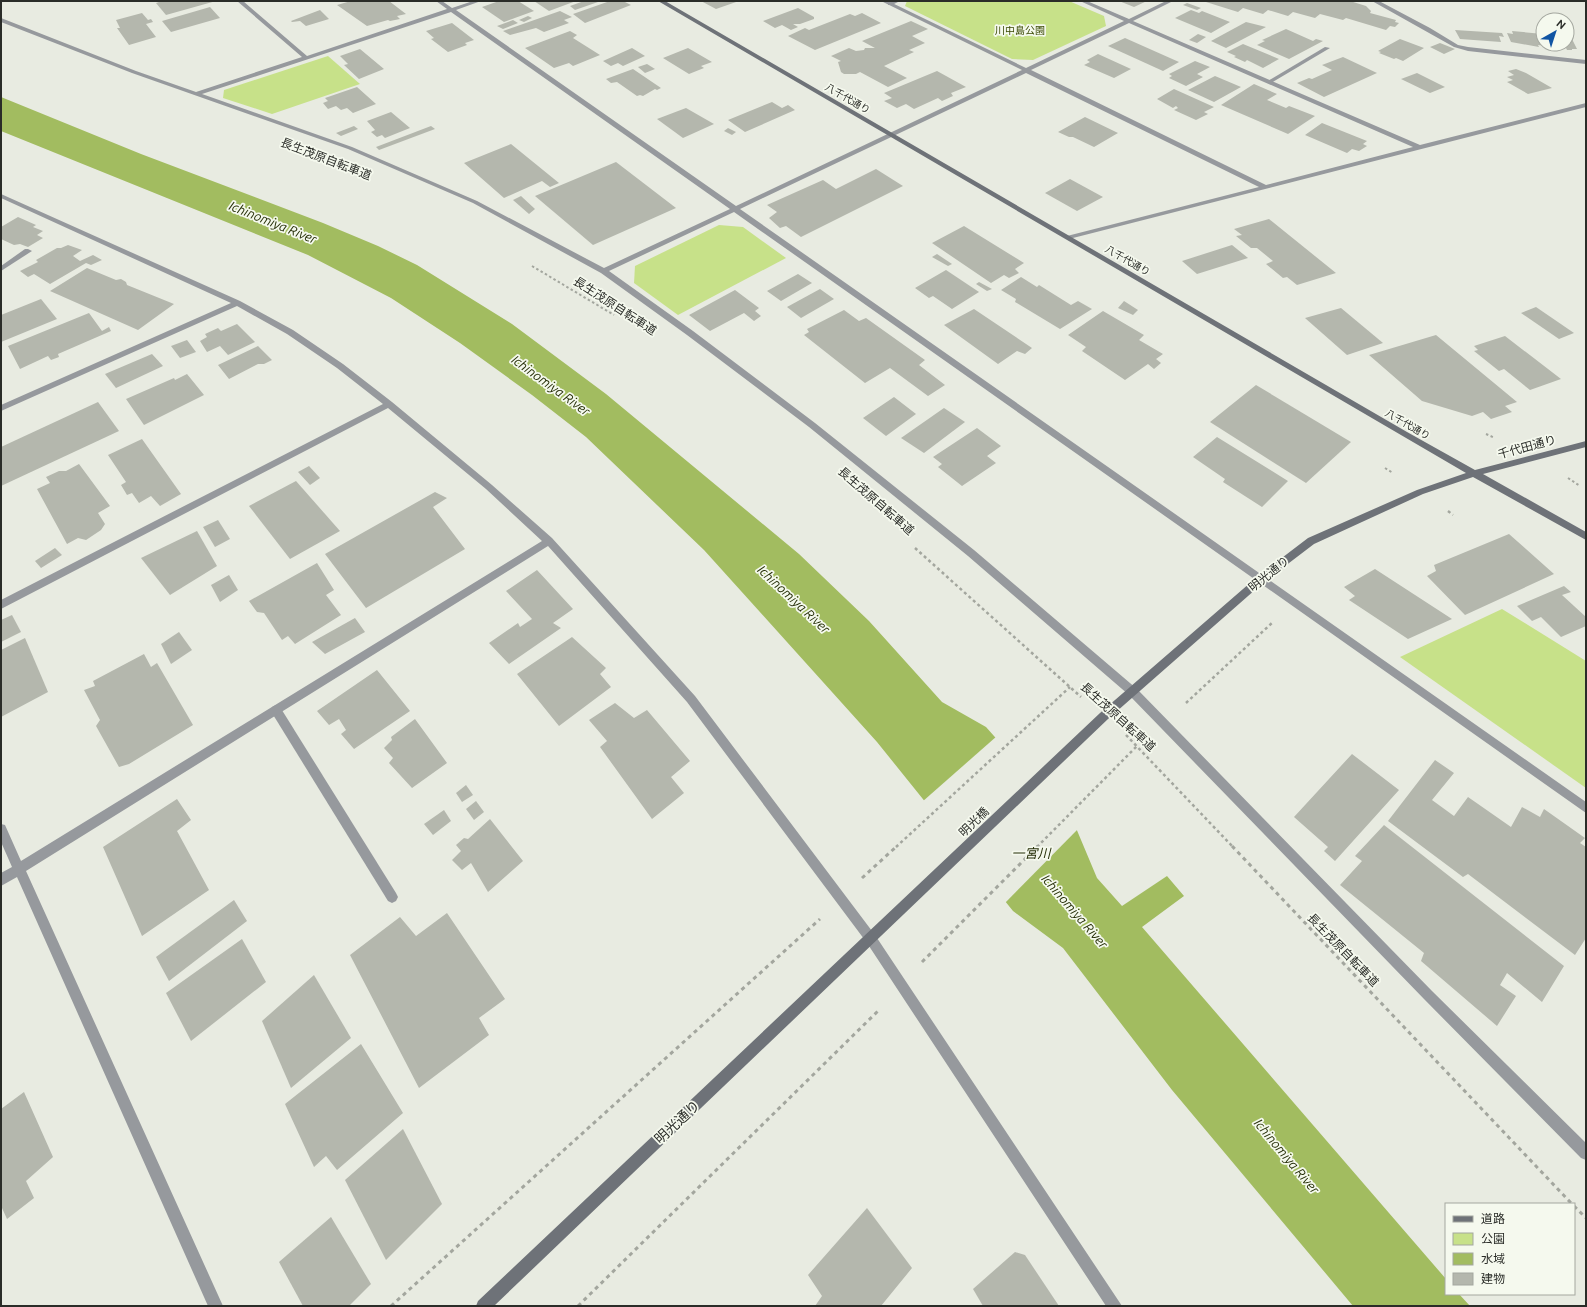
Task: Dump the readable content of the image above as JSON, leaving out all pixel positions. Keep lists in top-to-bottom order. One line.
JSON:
{"streets":{"street":["八千代通り","千代田通り","明光通り","明光橋"],"path":["長生茂原自転車道"]},"crossings":[["八千代通り","千代田通り"],["八千代通り","明光通り"],["長生茂原自転車道","明光通り"],["長生茂原自転車道","明光橋"],["千代田通り","明光通り"],["明光通り","明光橋"]],"water":["Ichinomiya River","一宮川"],"parks":["川中島公園"],"legend":["道路","公園","水域","建物"],"north":"top right"}
